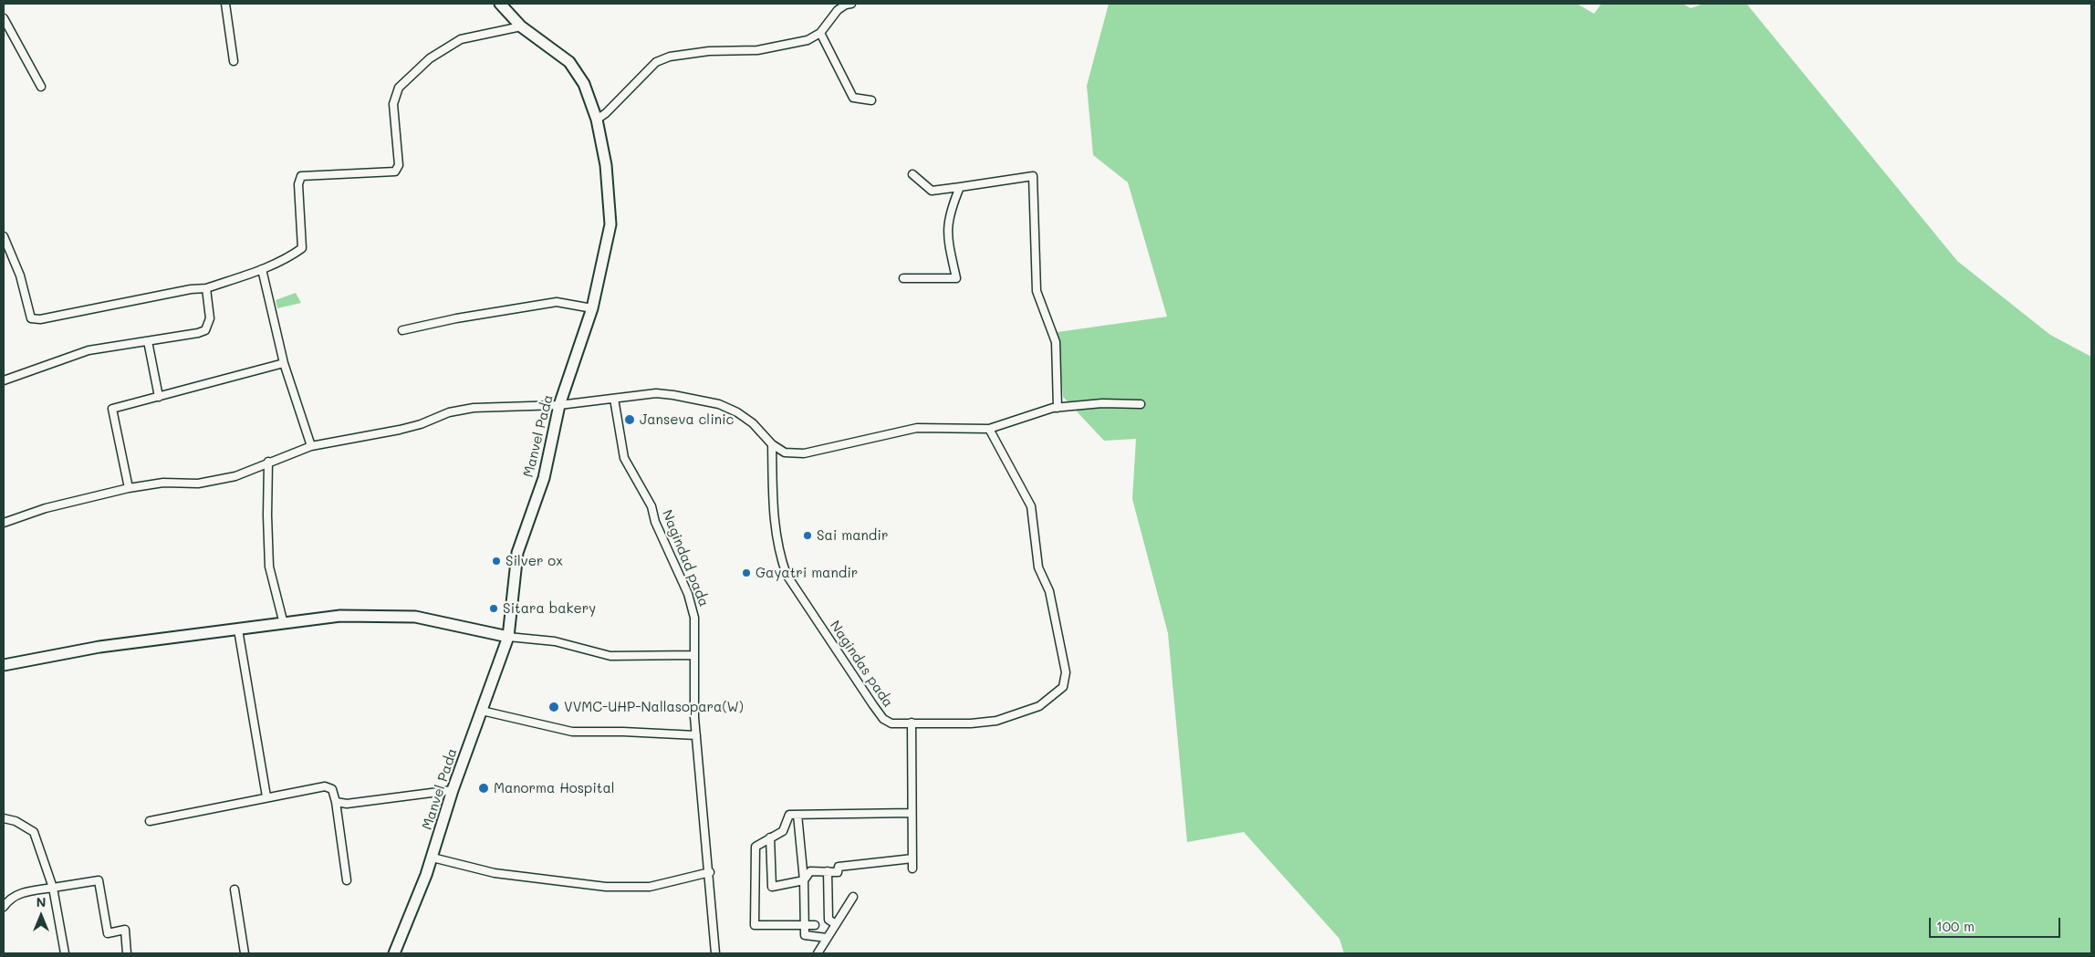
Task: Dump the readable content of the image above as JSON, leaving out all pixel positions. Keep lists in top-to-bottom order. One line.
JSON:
{"streets":{"main road":["Manvel Pada"],"street":["Nagindad pada","Nagindas pada"]},"places":["Janseva clinic","Sai mandir","Silver ox","Gayatri mandir","Sitara bakery","VVMC-UHP-Nallasopara(W)","Manorma Hospital"],"scale_bar":"100 m","north":"top"}
